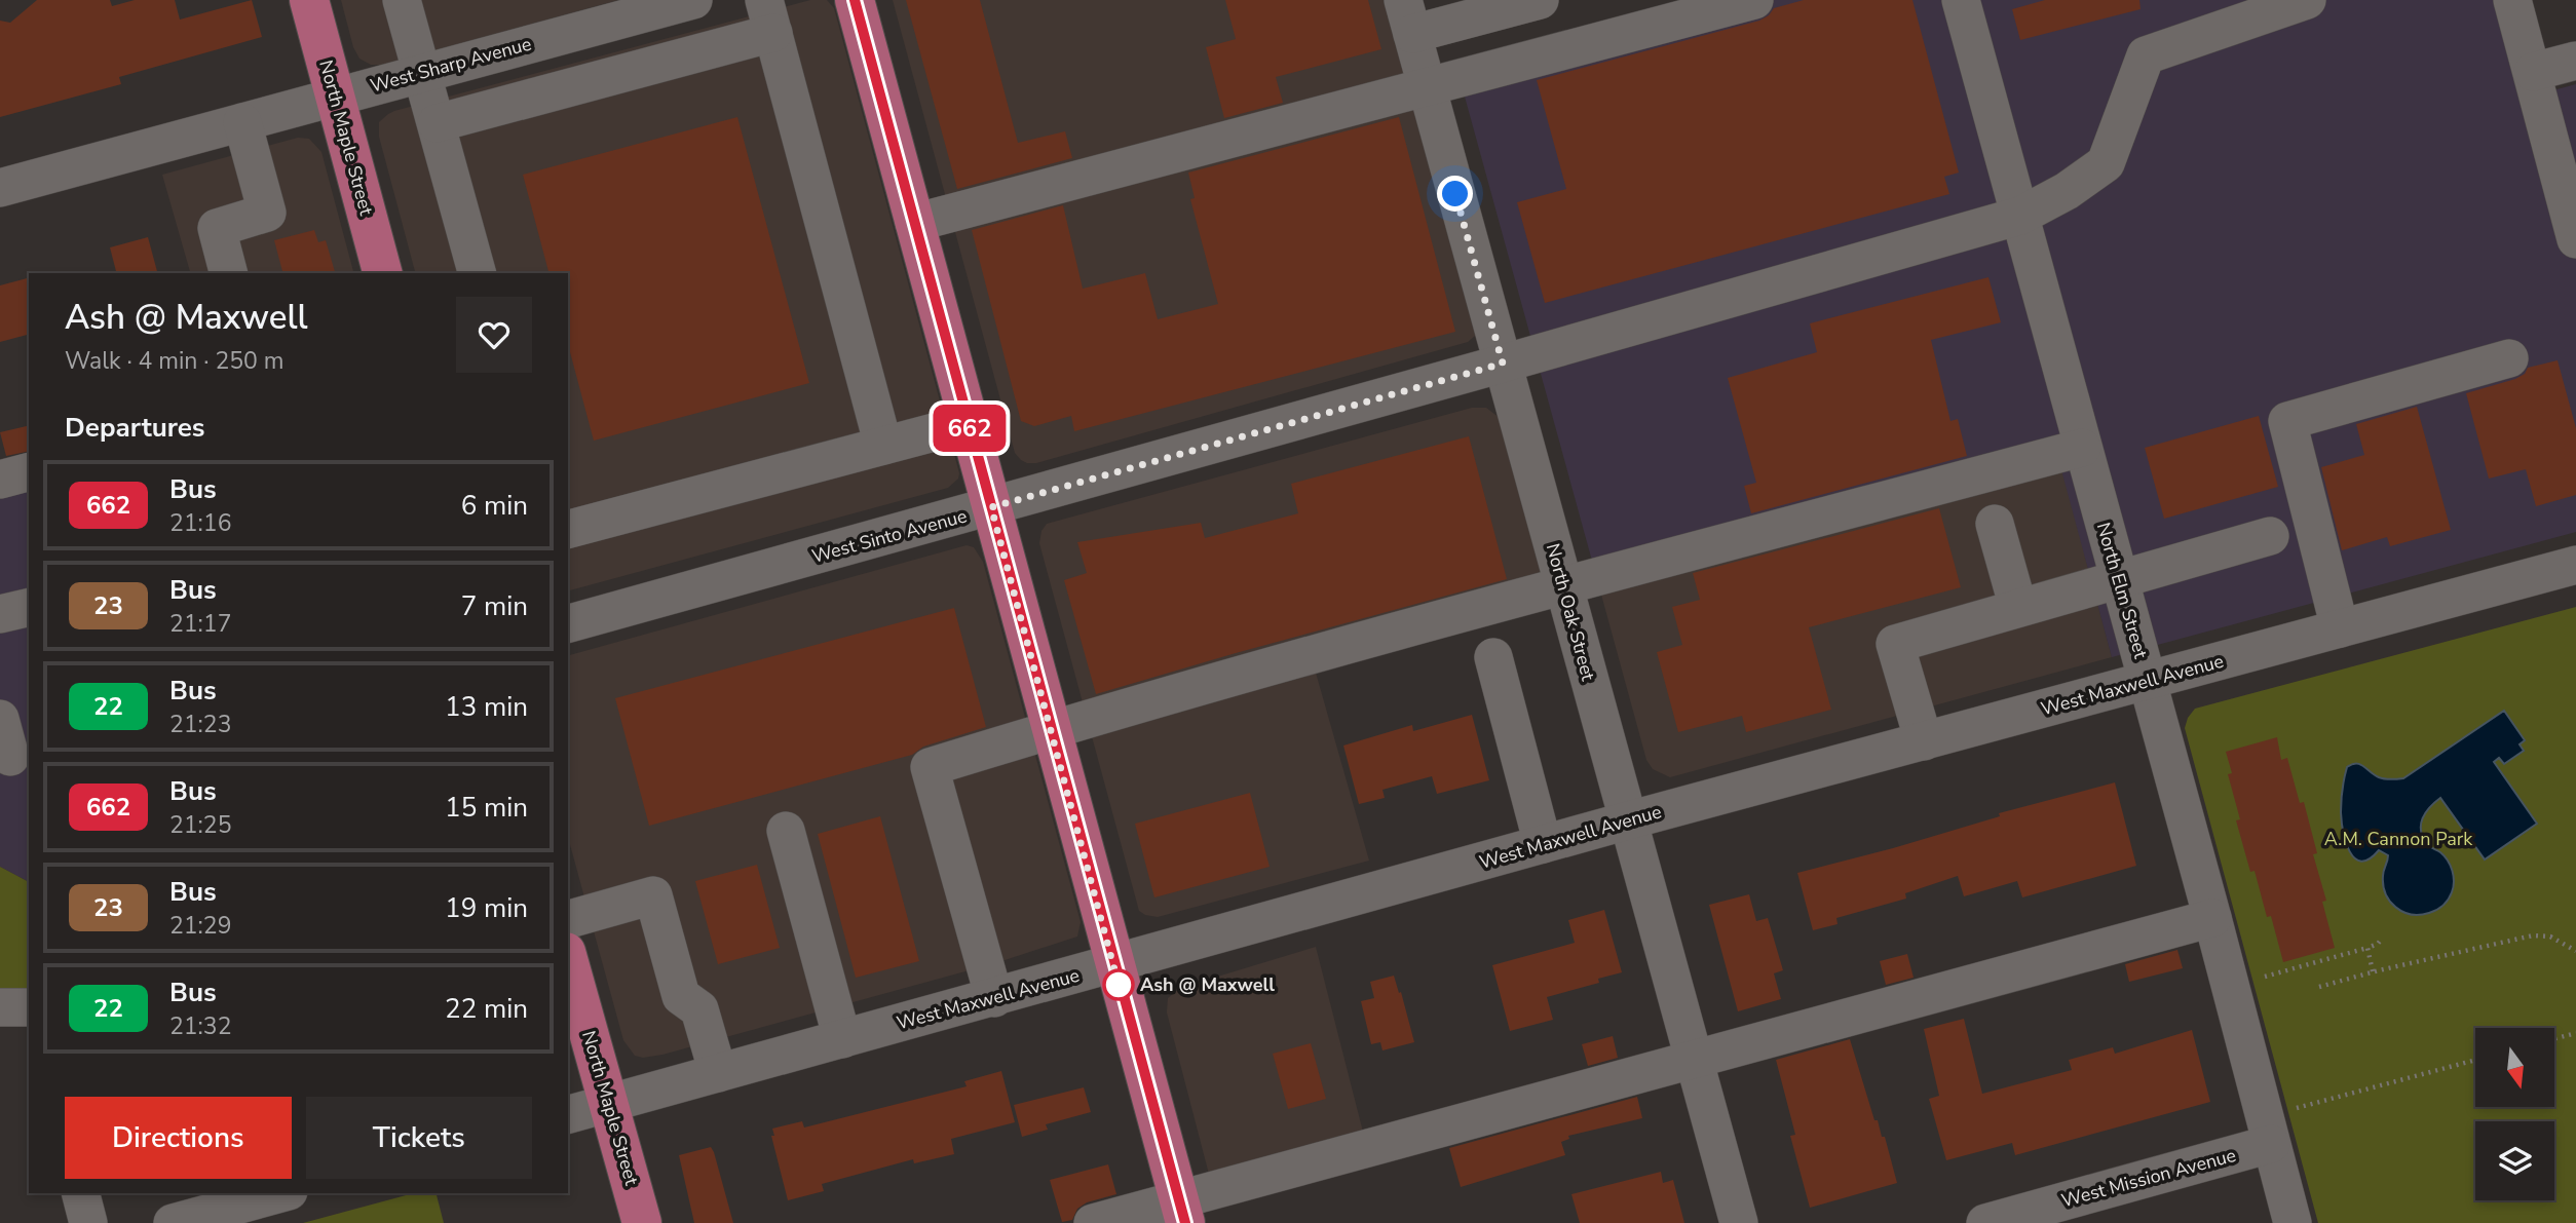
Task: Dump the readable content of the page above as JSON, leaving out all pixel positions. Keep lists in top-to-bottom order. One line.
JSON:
{"streets":{"main road":["North Maple Street"],"street":["West Sharp Avenue","West Sinto Avenue","North Elm Street","North Oak Street","West Maxwell Avenue","West Mission Avenue"]},"crossings":[["West Sharp Avenue","North Maple Street"],["North Maple Street","West Maxwell Avenue"],["West Sinto Avenue","North Elm Street"],["West Sinto Avenue","North Oak Street"],["North Elm Street","West Maxwell Avenue"],["North Elm Street","West Mission Avenue"],["North Oak Street","West Maxwell Avenue"]],"parks":["A.M. Cannon Park"],"places":["Ash @ Maxwell"],"lines":["bus line 662"],"north":"bottom","page":{"on_map":"662","heading":[["Ash @ Maxwell","Walk · 4 min · 250 m"],"Departures"],"list":[{"mark":"662","name":"Bus","note":"21:16","value":"6 min"},{"mark":"23","name":"Bus","note":"21:17","value":"7 min"},{"mark":"22","name":"Bus","note":"21:23","value":"13 min"},{"mark":"662","name":"Bus","note":"21:25","value":"15 min"},{"mark":"23","name":"Bus","note":"21:29","value":"19 min"},{"mark":"22","name":"Bus","note":"21:32","value":"22 min"}],"buttons":["Directions","Tickets"]}}
